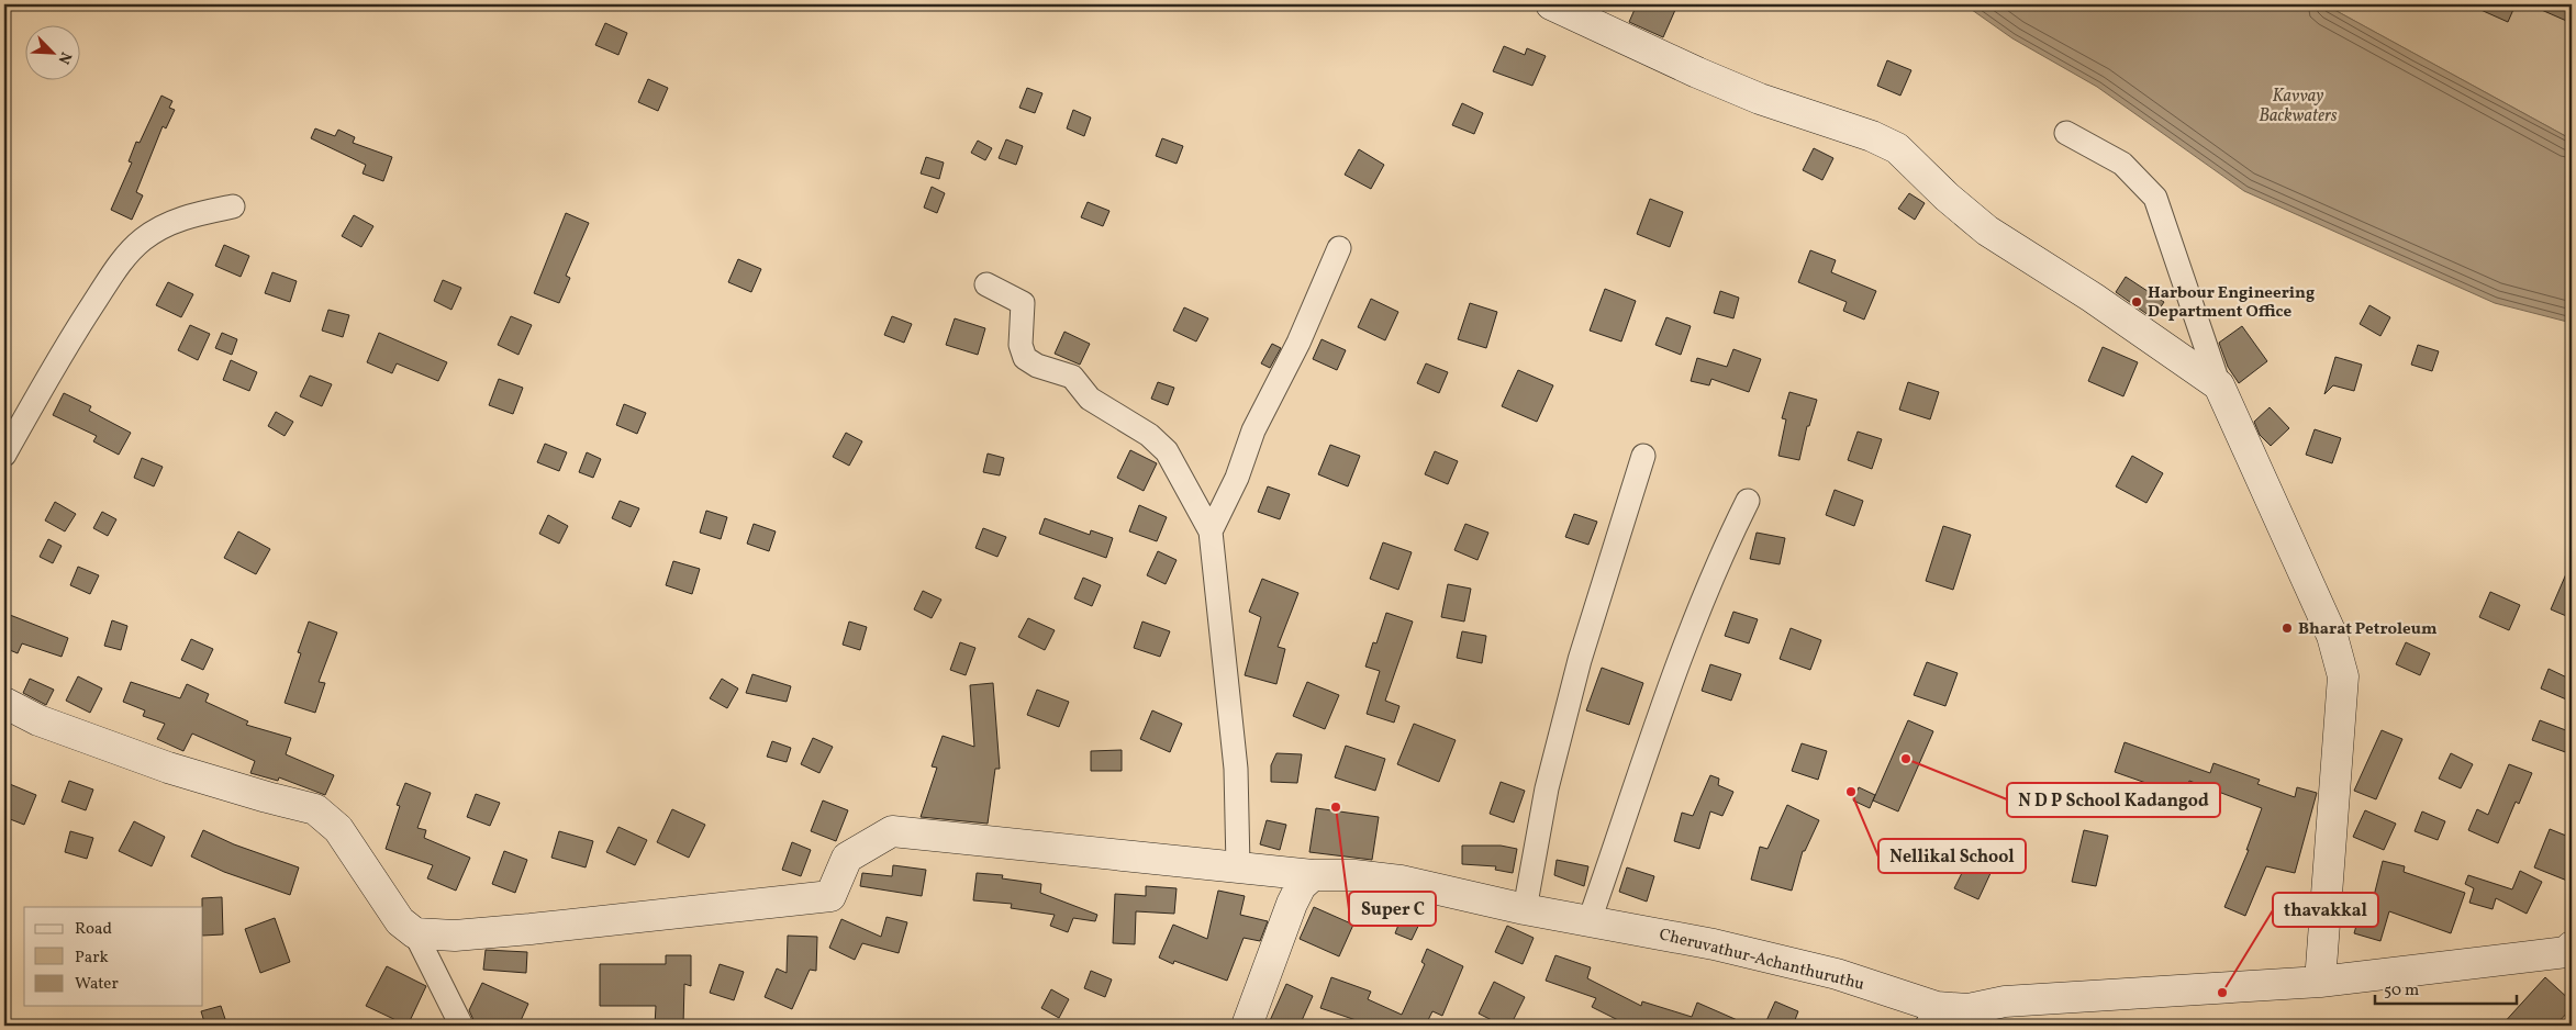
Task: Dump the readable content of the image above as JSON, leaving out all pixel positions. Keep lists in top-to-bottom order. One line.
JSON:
{"streets":{"main road":["Cheruvathur-Achanthuruthu"]},"water":["Kavvay Backwaters"],"places":["Harbour Engineering Department Office","Bharat Petroleum","N D P School Kadangod","Nellikal School","Super C","thavakkal"],"legend":["Road","Park","Water"],"scale_bar":"50 m","north":"bottom right"}
